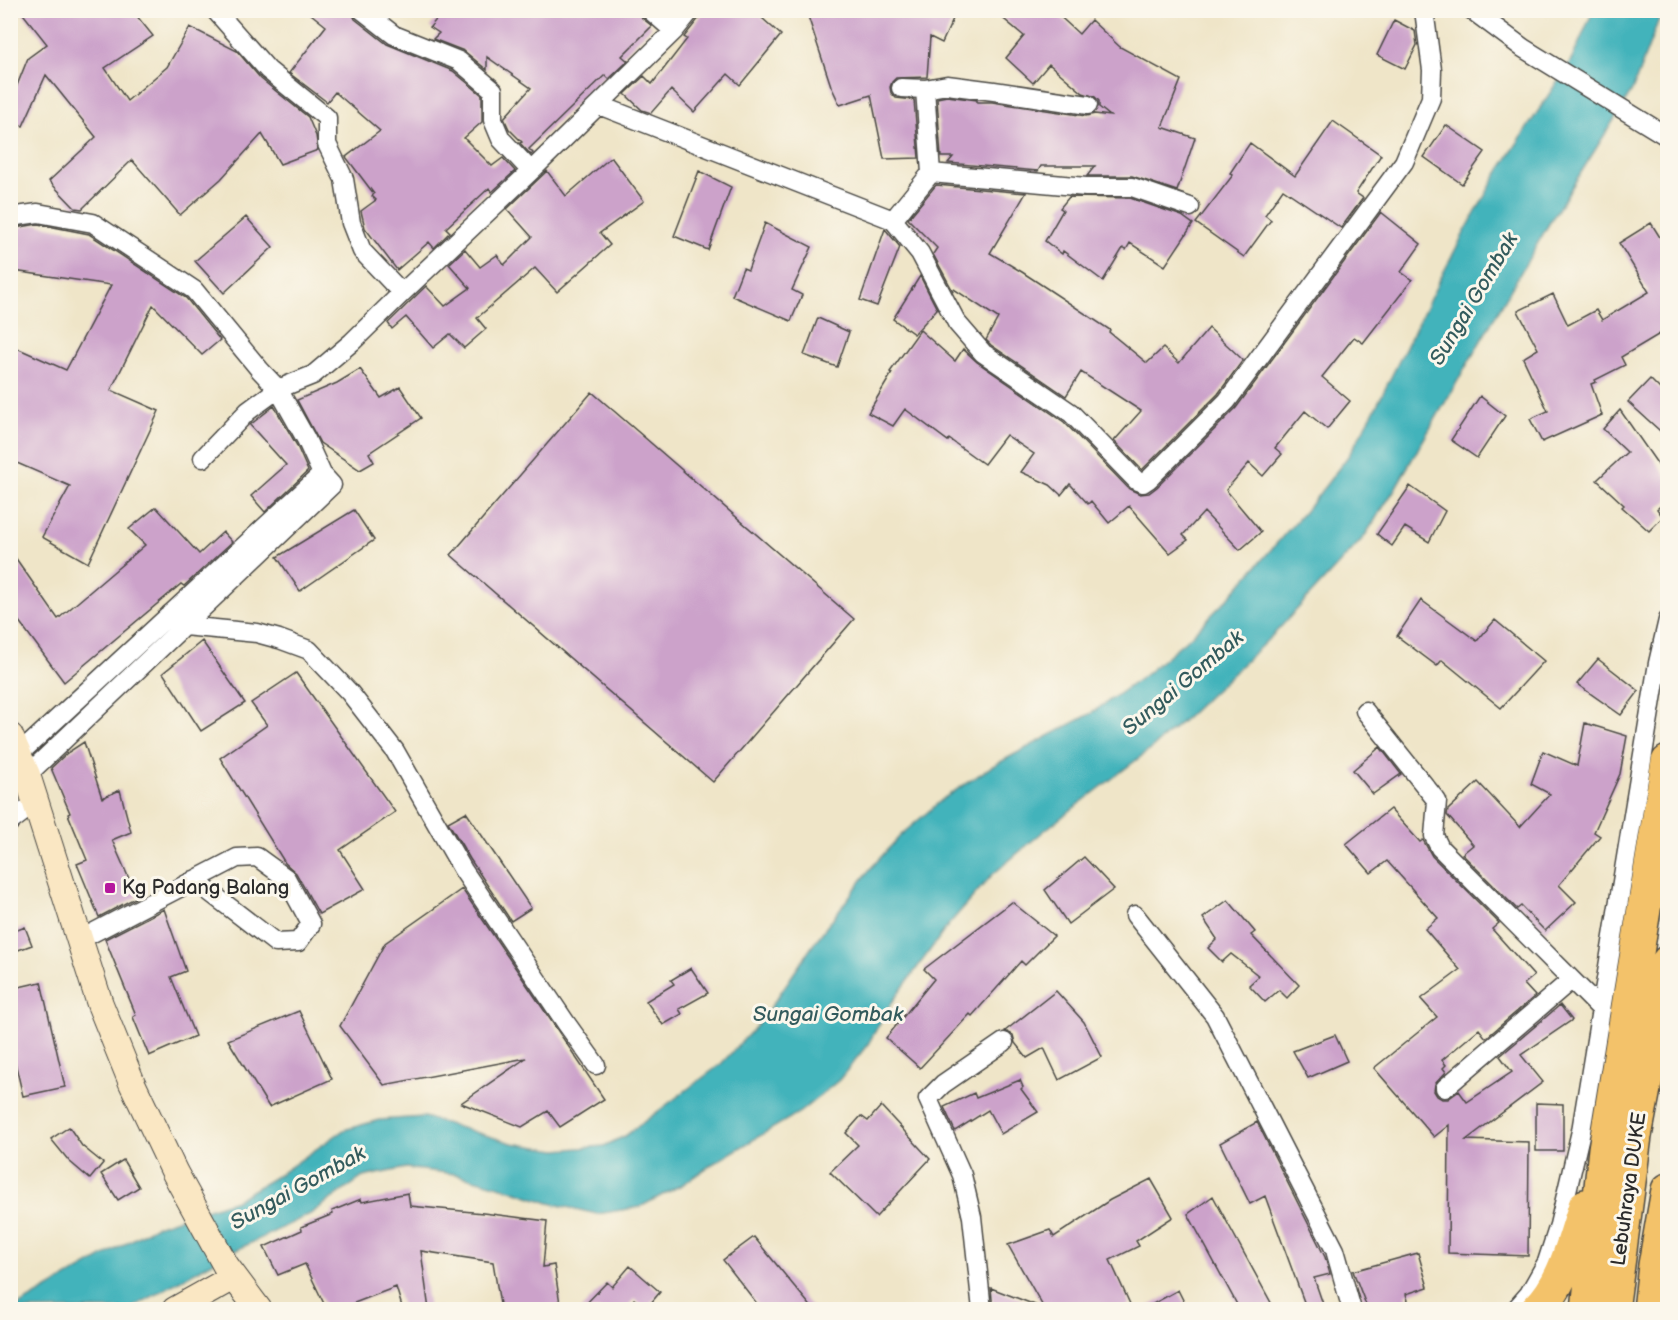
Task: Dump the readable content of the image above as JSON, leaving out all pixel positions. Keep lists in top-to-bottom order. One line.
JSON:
{"streets":{"highway":["Lebuhraya DUKE"]},"water":["Sungai Gombak"],"places":{"transit":["Kg Padang Balang"]}}
